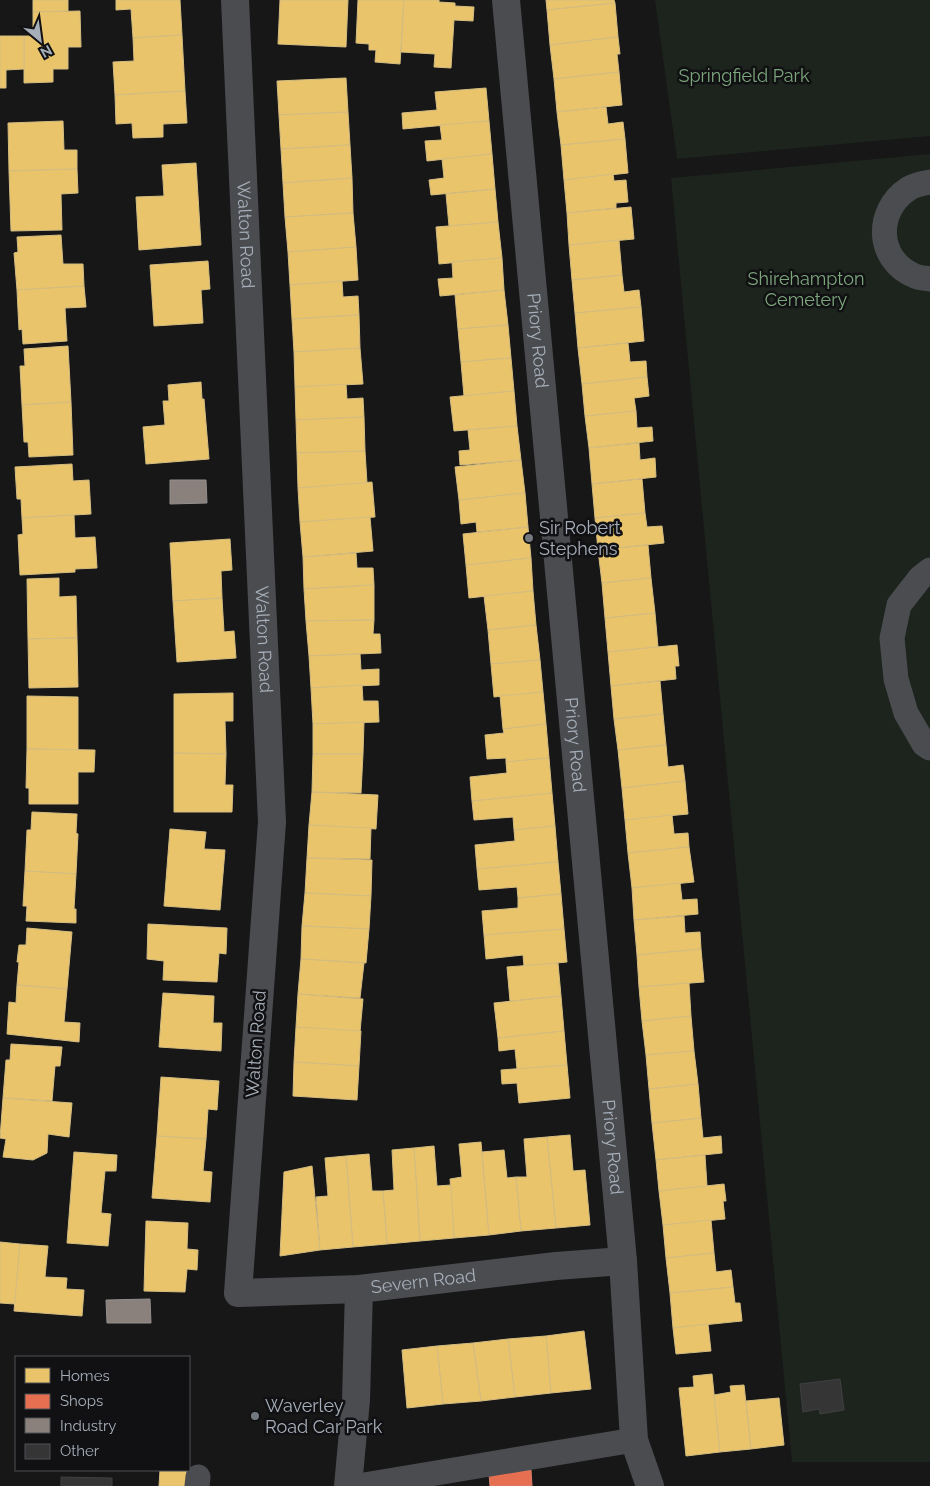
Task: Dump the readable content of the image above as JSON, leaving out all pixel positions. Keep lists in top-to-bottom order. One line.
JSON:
{"streets":{"street":["Walton Road","Priory Road","Severn Road"]},"crossings":[["Walton Road","Severn Road"],["Priory Road","Severn Road"]],"parks":["Springfield Park","Shirehampton Cemetery"],"places":["Sir Robert Stephens","Waverley Road Car Park"],"legend":["Homes","Shops","Industry","Other"],"north":"bottom right"}
